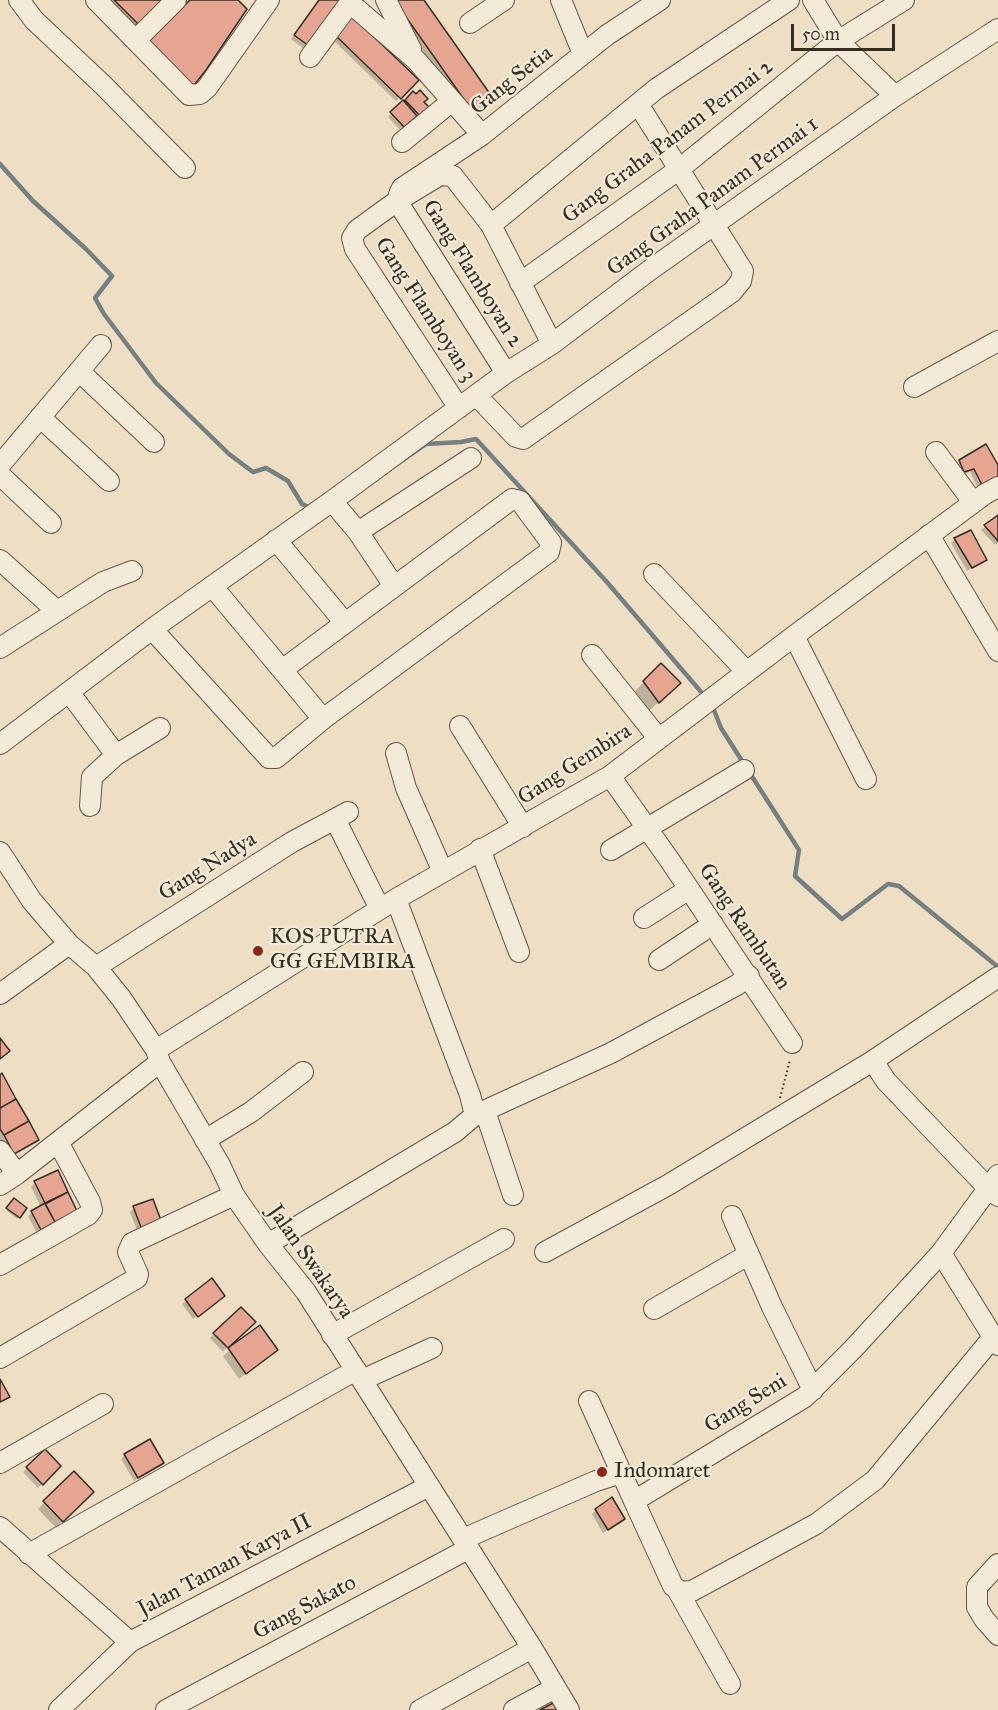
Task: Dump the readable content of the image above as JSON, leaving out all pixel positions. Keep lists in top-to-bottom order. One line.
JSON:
{"streets":{"street":["Gang Setia","Gang Graha Panam Permai 2","Gang Graha Panam Permai 1","Gang Flamboyan 2","Gang Flamboyan 3","Gang Gembira","Gang Nadya","Gang Rambutan","Jalan Swakarya","Gang Seni","Jalan Taman Karya II","Gang Sakato"]},"crossings":[["Gang Setia","Gang Flamboyan 2"],["Gang Setia","Gang Flamboyan 3"],["Gang Graha Panam Permai 1","Gang Flamboyan 2"],["Gang Graha Panam Permai 1","Gang Flamboyan 3"],["Gang Flamboyan 2","Gang Flamboyan 3"],["Gang Gembira","Gang Nadya"],["Gang Gembira","Gang Rambutan"],["Gang Gembira","Jalan Swakarya"],["Gang Nadya","Jalan Swakarya"],["Jalan Swakarya","Jalan Taman Karya II"],["Jalan Swakarya","Gang Sakato"]],"places":["KOS PUTRA GG GEMBIRA","Indomaret"],"scale_bar":"50 m"}
